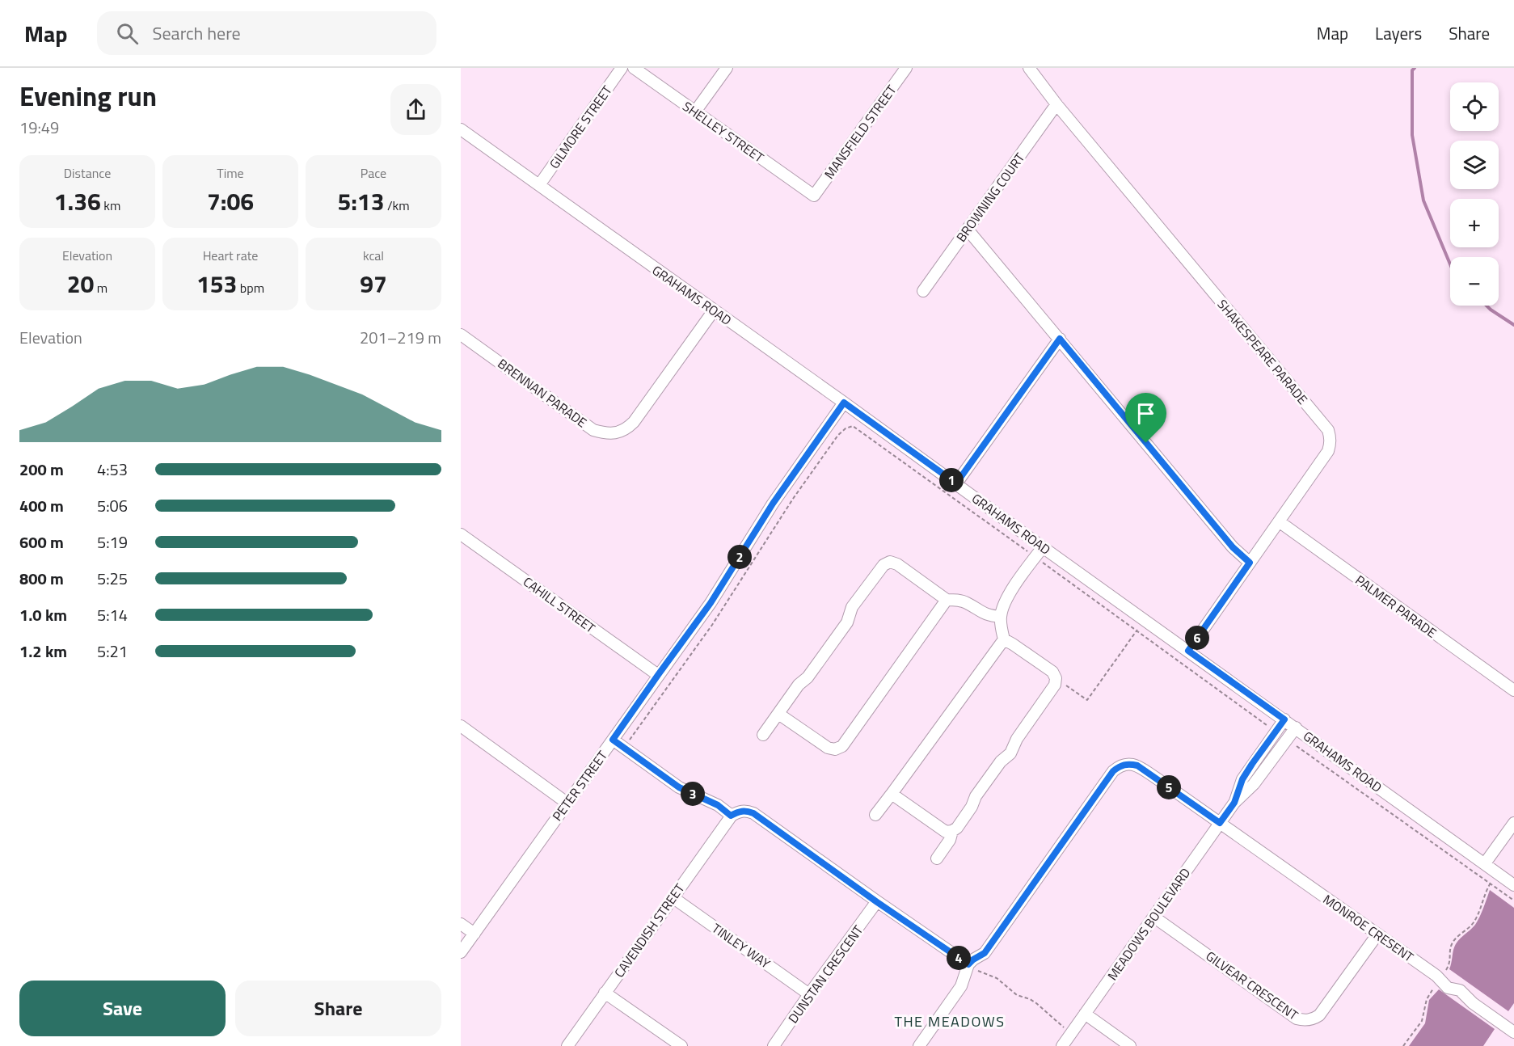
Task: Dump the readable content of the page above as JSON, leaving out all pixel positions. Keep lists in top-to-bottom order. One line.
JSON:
{"streets":{"street":["GILMORE STREET","SHELLEY STREET","MANSFIELD STREET","BROWNING COURT","GRAHAMS ROAD","SHAKESPEARE PARADE","BRENNAN PARADE","CAHILL STREET","PALMER PARADE","PETER STREET","MEADOWS BOULEVARD","MONROE CRESENT","CAVENDISH STREET","TINLEY WAY","DUNSTAN CRESCENT","GILVEAR CRESCENT"]},"crossings":[["GILMORE STREET","GRAHAMS ROAD"],["SHELLEY STREET","MANSFIELD STREET"],["BROWNING COURT","SHAKESPEARE PARADE"],["GRAHAMS ROAD","SHAKESPEARE PARADE"],["GRAHAMS ROAD","BRENNAN PARADE"],["GRAHAMS ROAD","PETER STREET"],["GRAHAMS ROAD","MEADOWS BOULEVARD"],["SHAKESPEARE PARADE","PALMER PARADE"],["CAHILL STREET","PETER STREET"],["MEADOWS BOULEVARD","MONROE CRESENT"],["MEADOWS BOULEVARD","GILVEAR CRESCENT"],["MONROE CRESENT","GILVEAR CRESCENT"],["CAVENDISH STREET","TINLEY WAY"],["TINLEY WAY","DUNSTAN CRESCENT"]],"districts":["THE MEADOWS"],"page":{"header":"Map","search":"Search here","nav":["Map","Layers","Share"],"heading":["Evening run","19:49"],"map_buttons":["+","−"],"stats":[["Distance","1.36 km"],["Time","7:06"],["Pace","5:13 /km"],["Elevation","20 m"],["Heart rate","153 bpm"],["kcal","97"]],"chart":["Elevation","201–219 m"],"list":[{"name":"200 m","note":"4:53"},{"name":"400 m","note":"5:06"},{"name":"600 m","note":"5:19"},{"name":"800 m","note":"5:25"},{"name":"1.0 km","note":"5:14"},{"name":"1.2 km","note":"5:21"}],"pins":["1","2","6","5","3","4"],"buttons":["Save","Share"]}}
